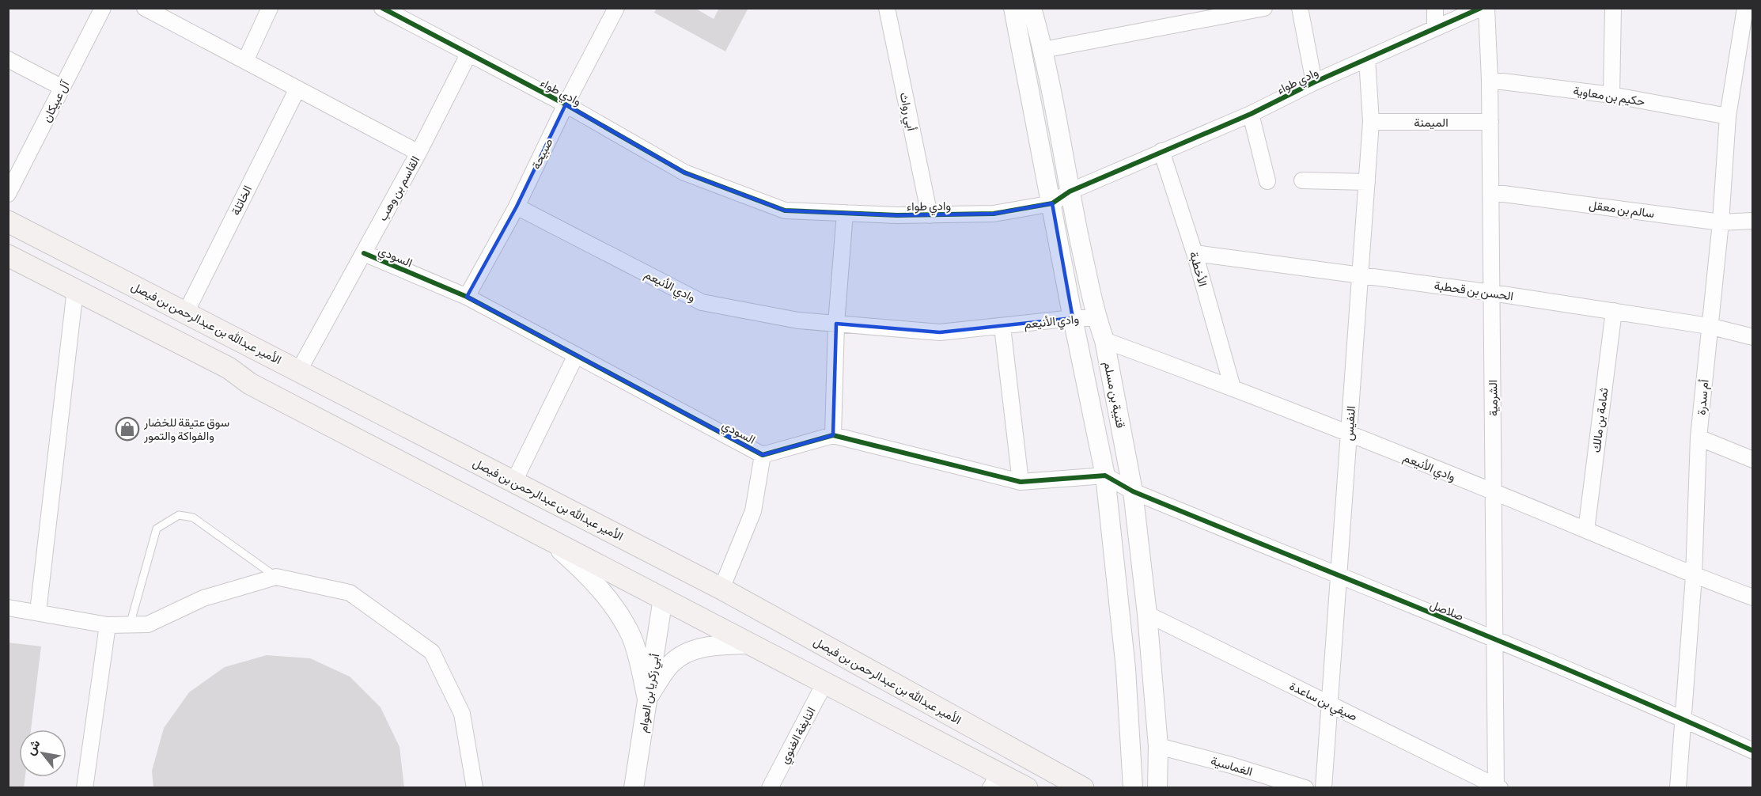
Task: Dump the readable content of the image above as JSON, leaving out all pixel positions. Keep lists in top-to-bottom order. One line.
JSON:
{"streets":{"main road":["الأمير عبدالله بن عبدالرحمن بن فيصل"],"street":["وادي طواء","حكيم بن معاوية","آل عبيكان","أبي رواث","الميمنة","صبيحة","القاسم بن وهب","الخاتلة","سالم بن معقل","السودي","الأخطبة","وادي الأنيعم","الحسن بن قحطبة","قتيبة بن مسلم","أم سدرة","الشرمية","ثمامة بن مالك","النفيس","صلاصل","أبي زكريا بن العوام","صيفي بن ساعدة","النابغة الغنوي","الغماسية"]},"crossings":[["وادي طواء","أبي رواث"],["وادي طواء","صبيحة"],["وادي طواء","القاسم بن وهب"],["وادي طواء","الأخطبة"],["وادي طواء","قتيبة بن مسلم"],["وادي طواء","النفيس"],["حكيم بن معاوية","أم سدرة"],["حكيم بن معاوية","الشرمية"],["الميمنة","الشرمية"],["الميمنة","النفيس"],["صبيحة","السودي"],["صبيحة","وادي الأنيعم"],["القاسم بن وهب","السودي"],["القاسم بن وهب","الأمير عبدالله بن عبدالرحمن بن فيصل"],["الخاتلة","الأمير عبدالله بن عبدالرحمن بن فيصل"],["سالم بن معقل","أم سدرة"],["سالم بن معقل","الشرمية"],["الأخطبة","وادي الأنيعم"],["الأخطبة","الحسن بن قحطبة"],["وادي الأنيعم","قتيبة بن مسلم"],["وادي الأنيعم","أم سدرة"],["وادي الأنيعم","الشرمية"],["وادي الأنيعم","ثمامة بن مالك"],["وادي الأنيعم","النفيس"],["الحسن بن قحطبة","أم سدرة"],["الحسن بن قحطبة","الشرمية"],["الحسن بن قحطبة","ثمامة بن مالك"],["الحسن بن قحطبة","النفيس"],["قتيبة بن مسلم","صلاصل"],["قتيبة بن مسلم","صيفي بن ساعدة"],["قتيبة بن مسلم","الغماسية"],["أم سدرة","صلاصل"],["الشرمية","صلاصل"],["الشرمية","صيفي بن ساعدة"],["النفيس","صلاصل"],["النفيس","صيفي بن ساعدة"]],"places":{"shop":["سوق عتيقة للخضار والفواكة والتمور"]},"north":"top left"}
